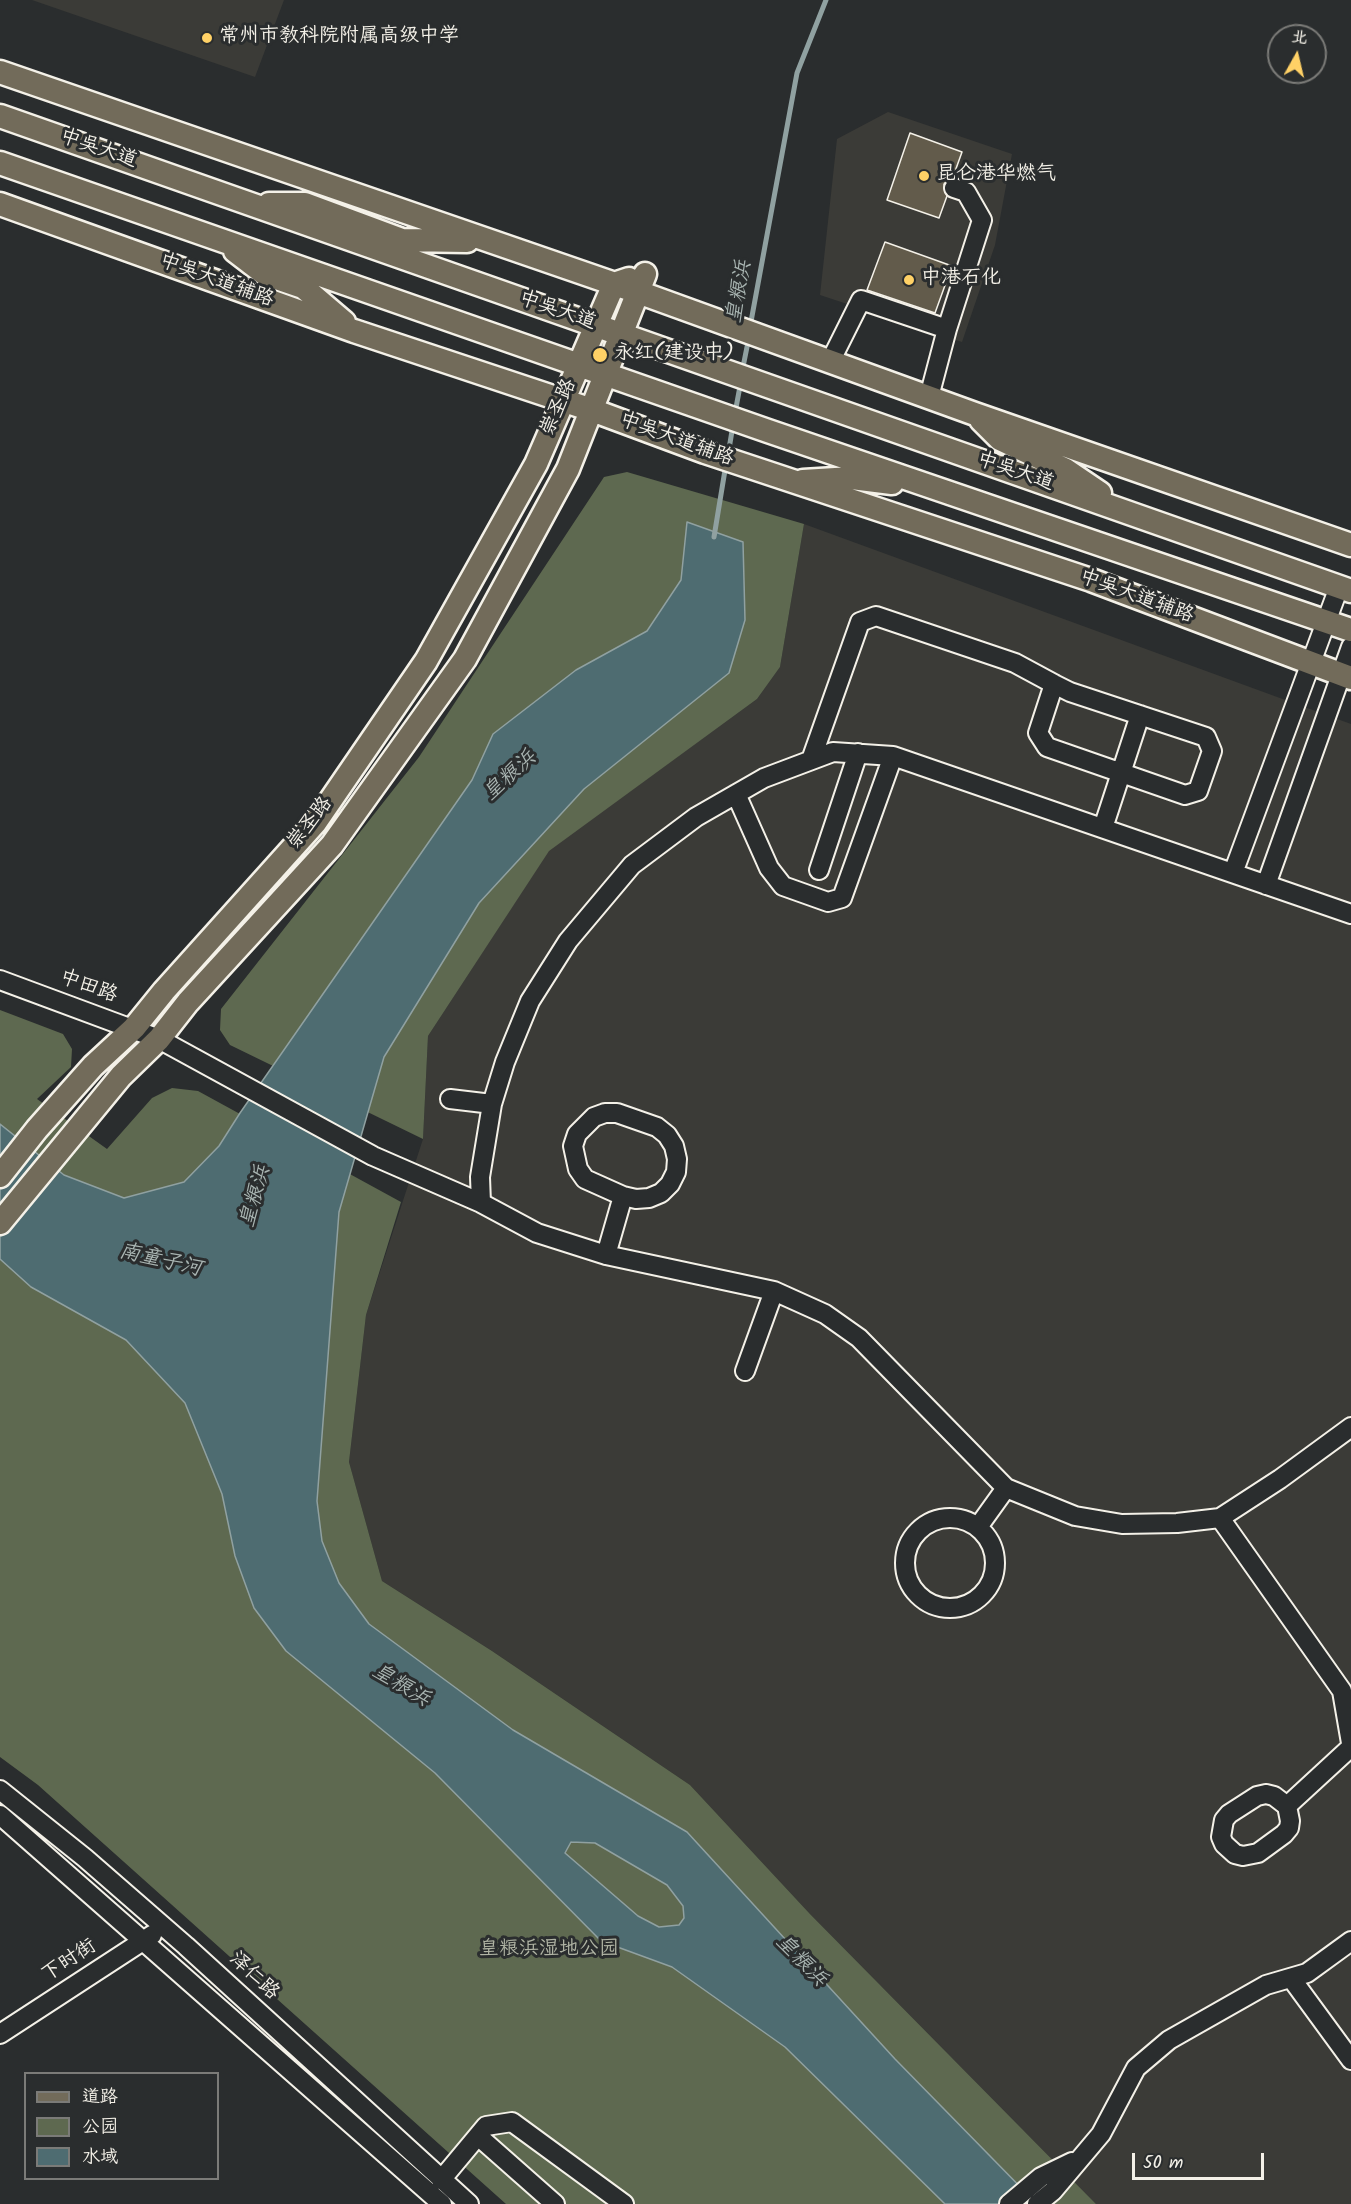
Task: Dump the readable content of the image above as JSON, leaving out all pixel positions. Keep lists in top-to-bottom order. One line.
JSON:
{"streets":{"main road":["中吴大道","中吴大道辅路","崇圣路"],"street":["中田路","下时街","泽仁路"]},"crossings":[["中吴大道","崇圣路"],["中吴大道辅路","崇圣路"],["崇圣路","中田路"],["下时街","泽仁路"]],"water":["皇粮浜","南童子河"],"parks":["皇粮浜湿地公园"],"places":["常州市教科院附属高级中学","昆仑港华燃气","中港石化","永红(建设中)"],"legend":["道路","公园","水域"],"scale_bar":"50 m","north":"top"}
